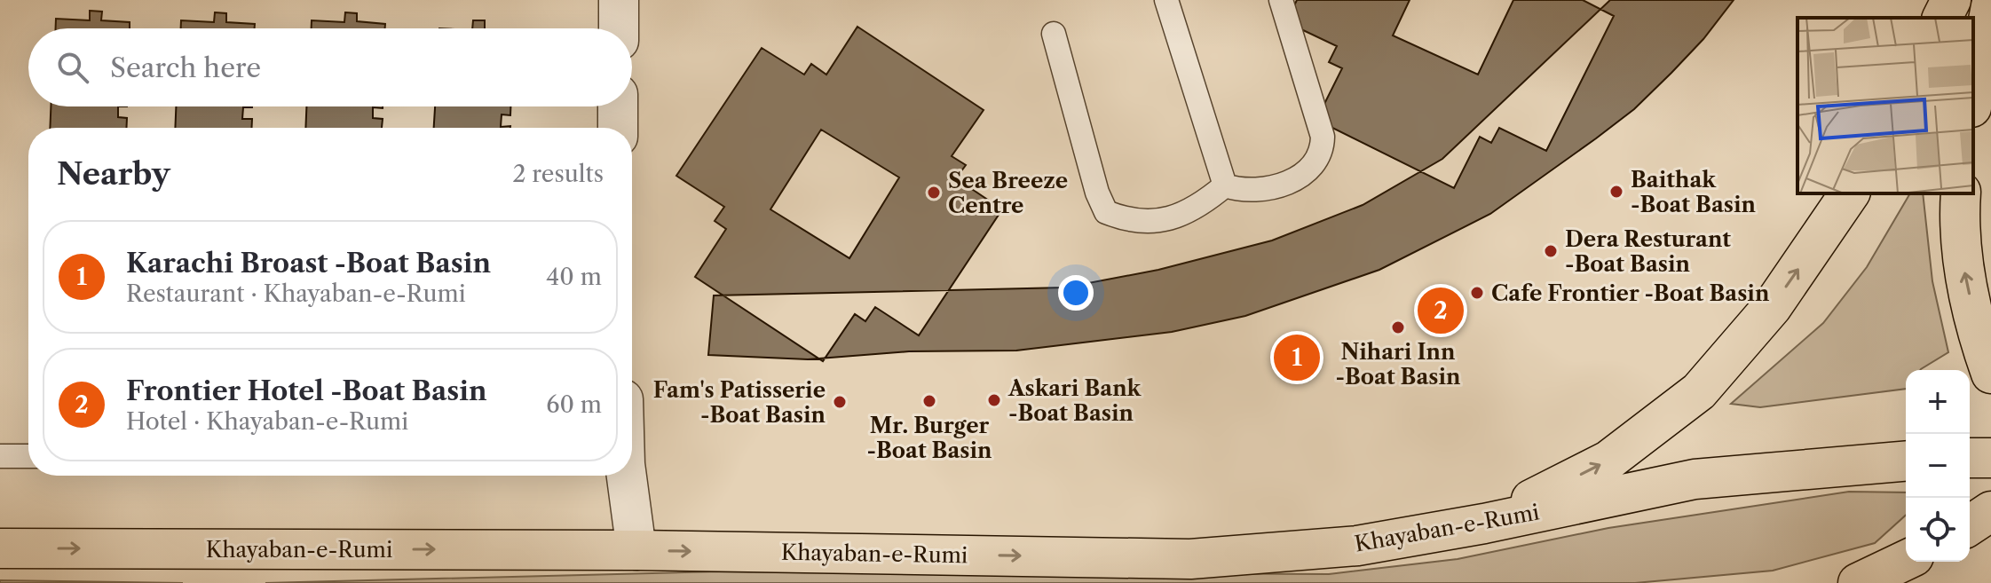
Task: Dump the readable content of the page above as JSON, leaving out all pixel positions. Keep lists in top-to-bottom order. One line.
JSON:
{"streets":{"main road":["Khayaban-e-Rumi"]},"one_way":["Khayaban-e-Rumi"],"places":["Baithak -Boat Basin","Sea Breeze Centre","Dera Resturant -Boat Basin","Cafe Frontier -Boat Basin","Nihari Inn -Boat Basin","Askari Bank -Boat Basin","Mr. Burger -Boat Basin","Fam's Patisserie -Boat Basin"],"page":{"search":"Search here","heading":["Nearby","2 results"],"list":[{"mark":"1","name":"Karachi Broast -Boat Basin","note":"Restaurant · Khayaban-e-Rumi","value":"40 m"},{"mark":"2","name":"Frontier Hotel -Boat Basin","note":"Hotel · Khayaban-e-Rumi","value":"60 m"}],"pins":["2","1"],"map_buttons":["+","−"]}}
